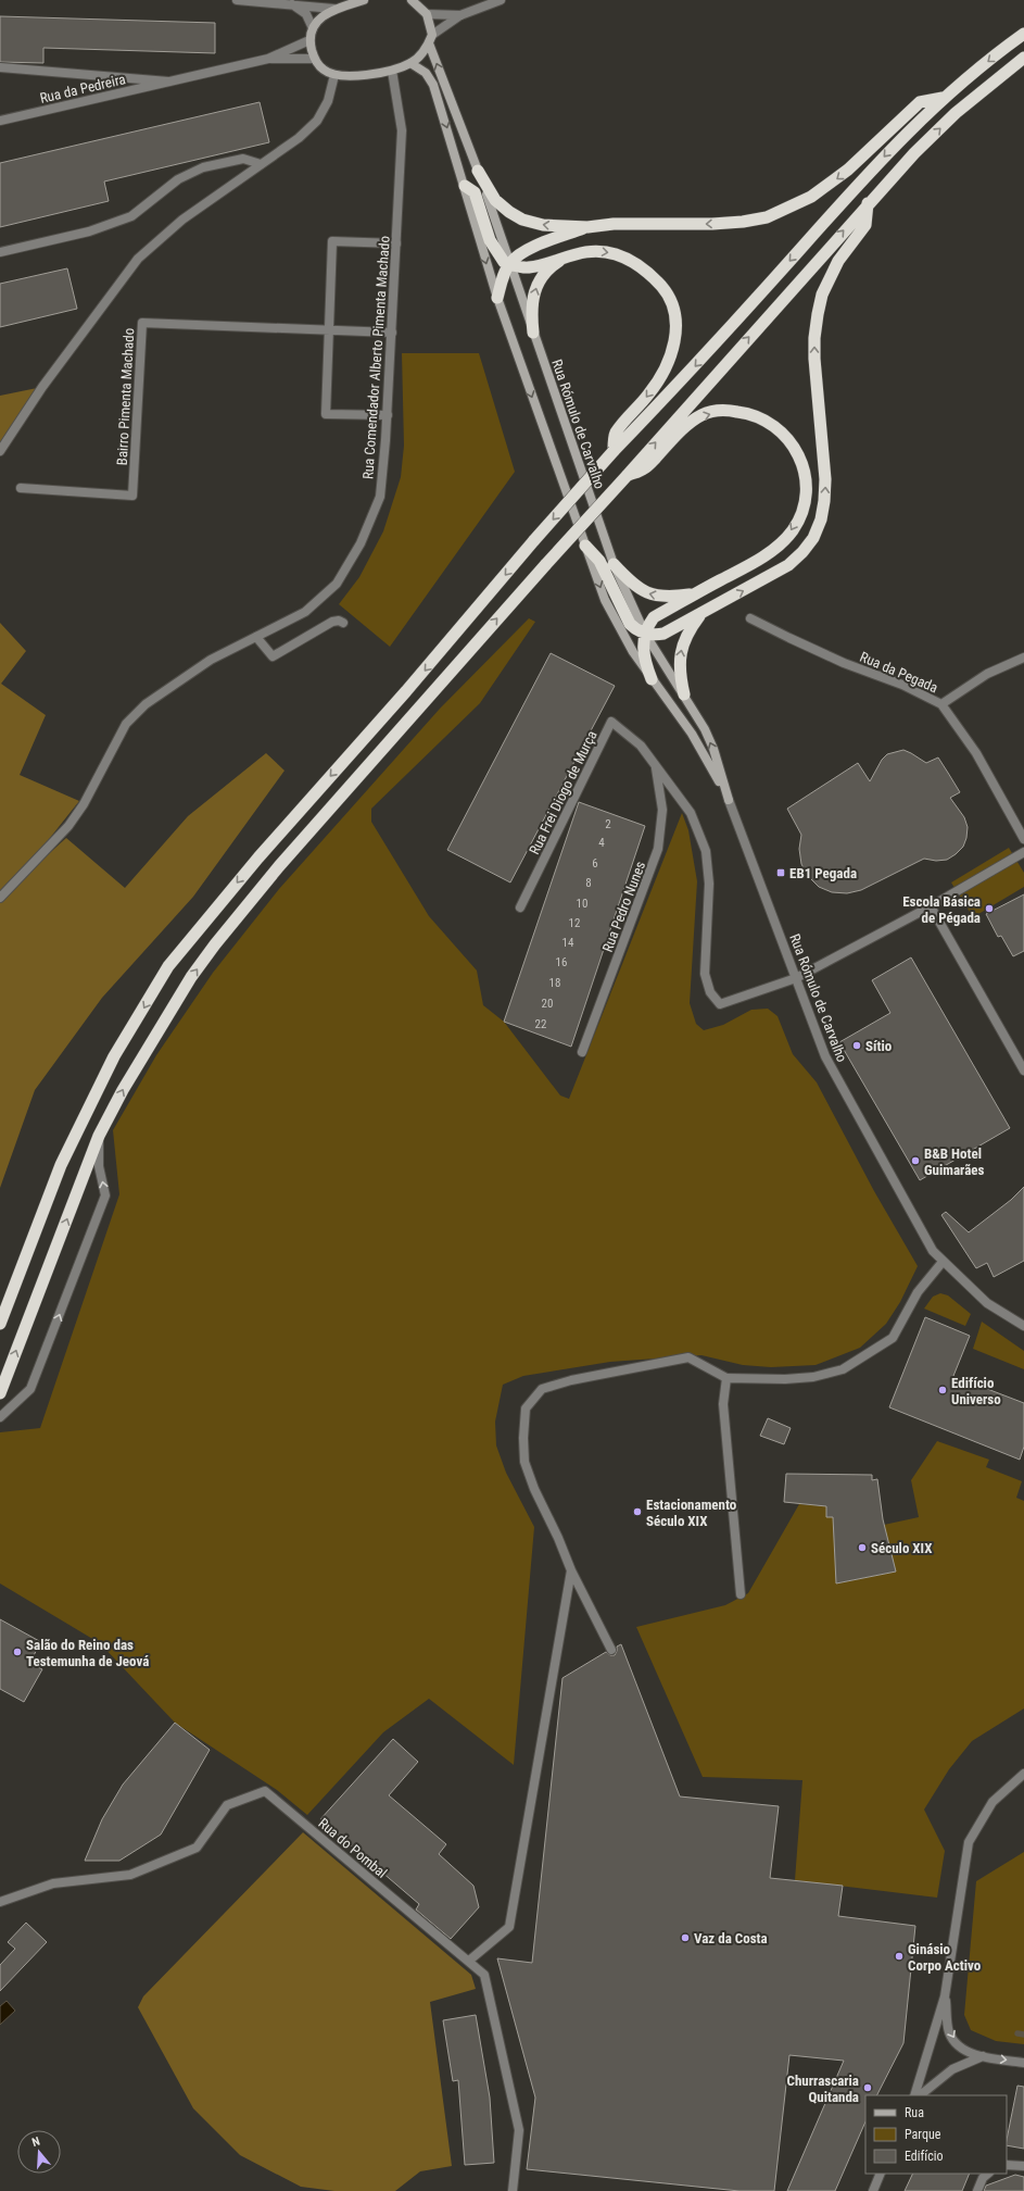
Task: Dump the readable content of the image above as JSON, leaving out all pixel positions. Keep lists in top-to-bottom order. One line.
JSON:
{"streets":{"main road":["Rua Rómulo de Carvalho"],"street":["Rua da Pedreira","Rua Comendador Alberto Pimenta Machado","Bairro Pimenta Machado","Rua da Pegada","Rua Frei Diogo de Murça","Rua Pedro Nunes","Rua do Pombal"]},"crossings":[["Rua Comendador Alberto Pimenta Machado","Bairro Pimenta Machado"],["Rua Rómulo de Carvalho","Rua Frei Diogo de Murça"],["Rua Frei Diogo de Murça","Rua Pedro Nunes"]],"places":{"transit":["EB1 Pegada"],"other":["Escola Básica de Pégada","Sítio","B&B Hotel Guimarães","Edifício Universo","Estacionamento Século XIX","Século XIX","Salão do Reino das Testemunha de Jeová","Vaz da Costa","Ginásio Corpo Activo","Churrascaria Quitanda"]},"house_numbers":["2","4","6","8","10","12","14","16","18","20","22"],"legend":["Rua","Parque","Edifício"],"north":"top"}
